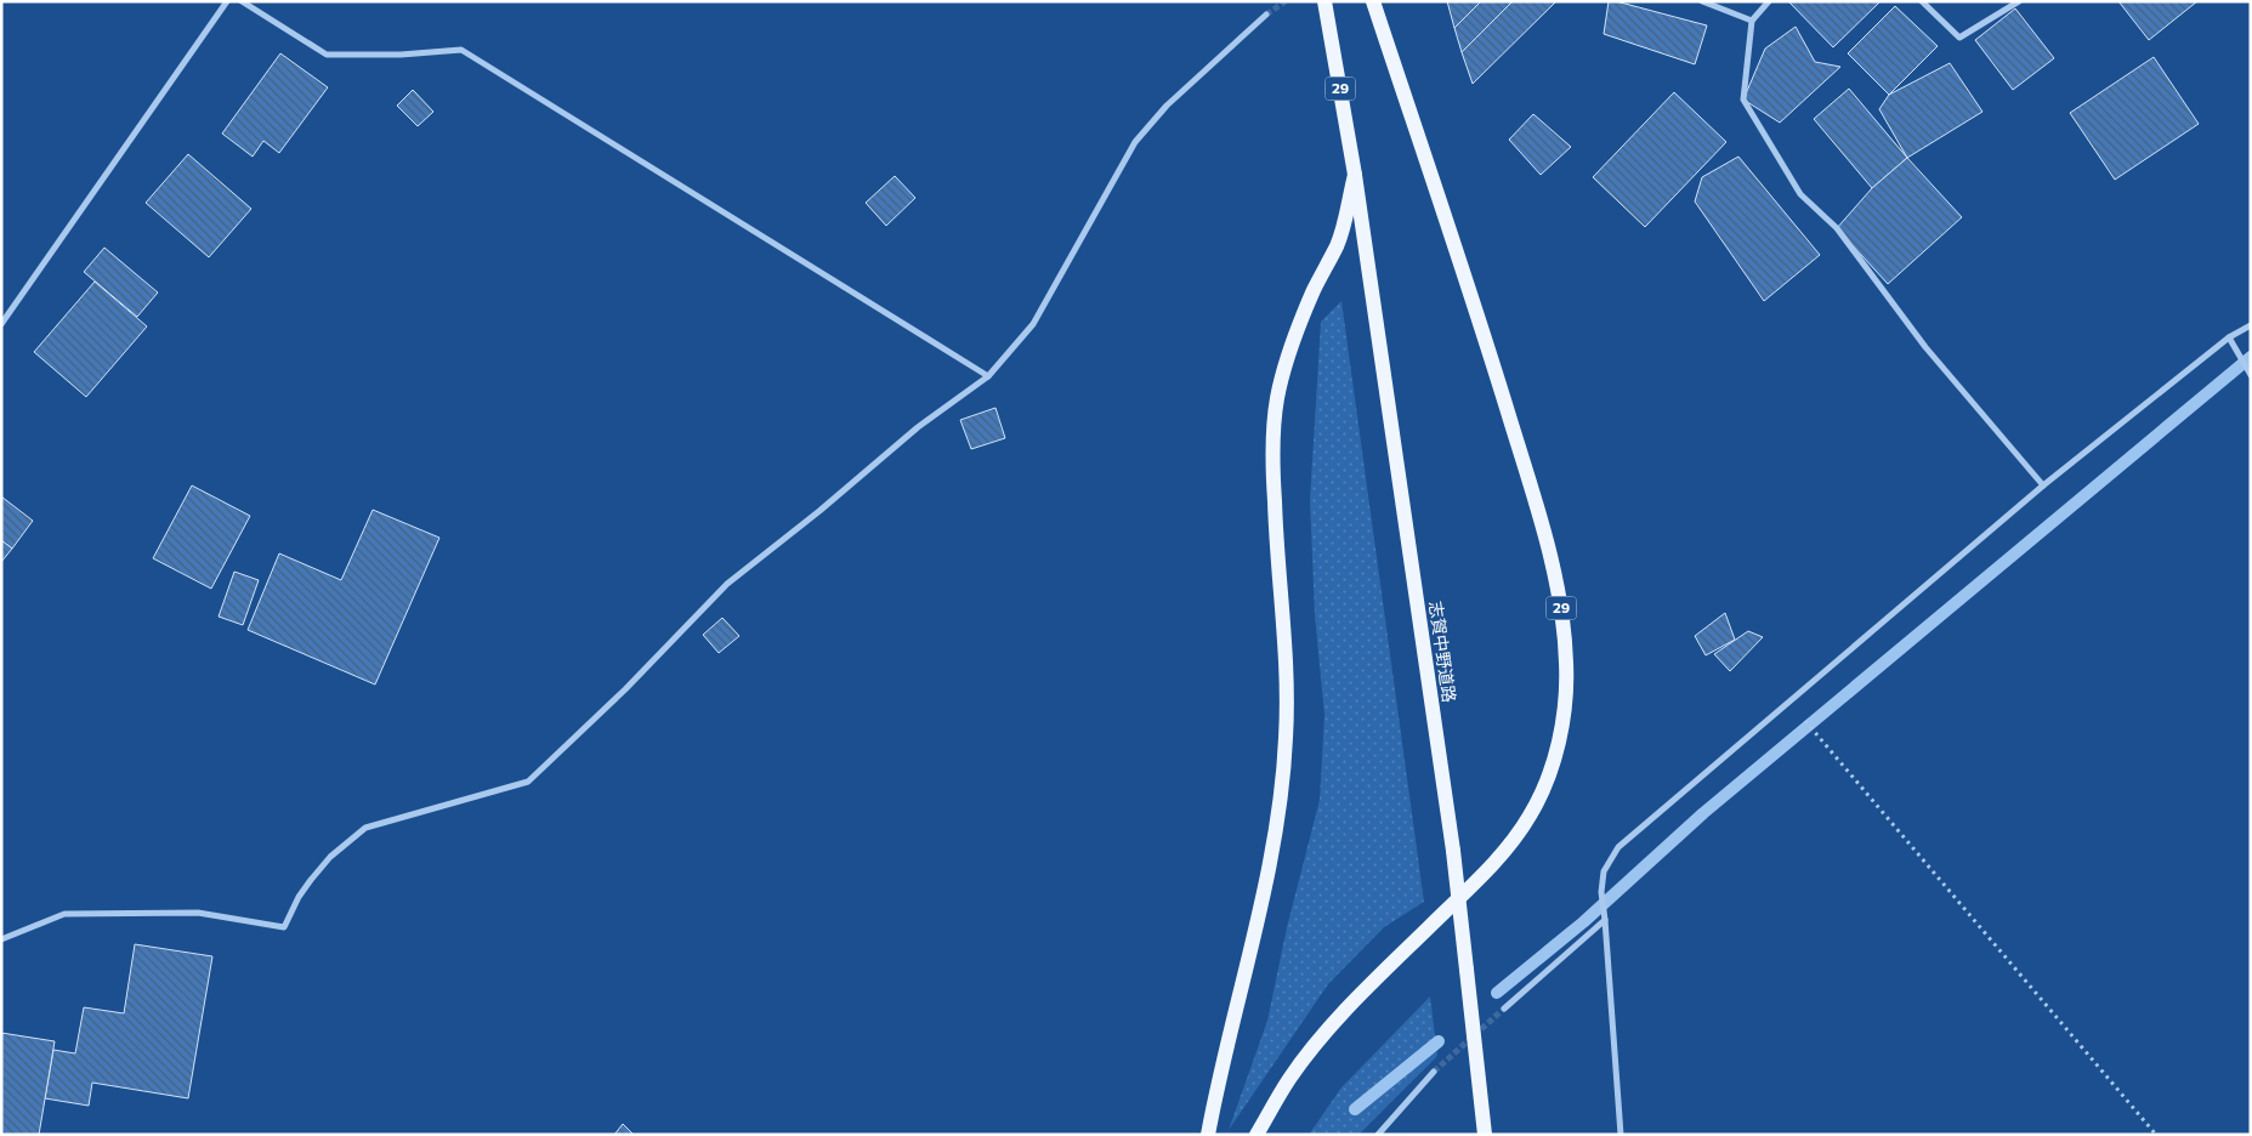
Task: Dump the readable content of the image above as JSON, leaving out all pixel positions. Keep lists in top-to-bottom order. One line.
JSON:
{"streets":{"main road":["29","志賀中野道路"]},"crossings":[["29","志賀中野道路"]]}
